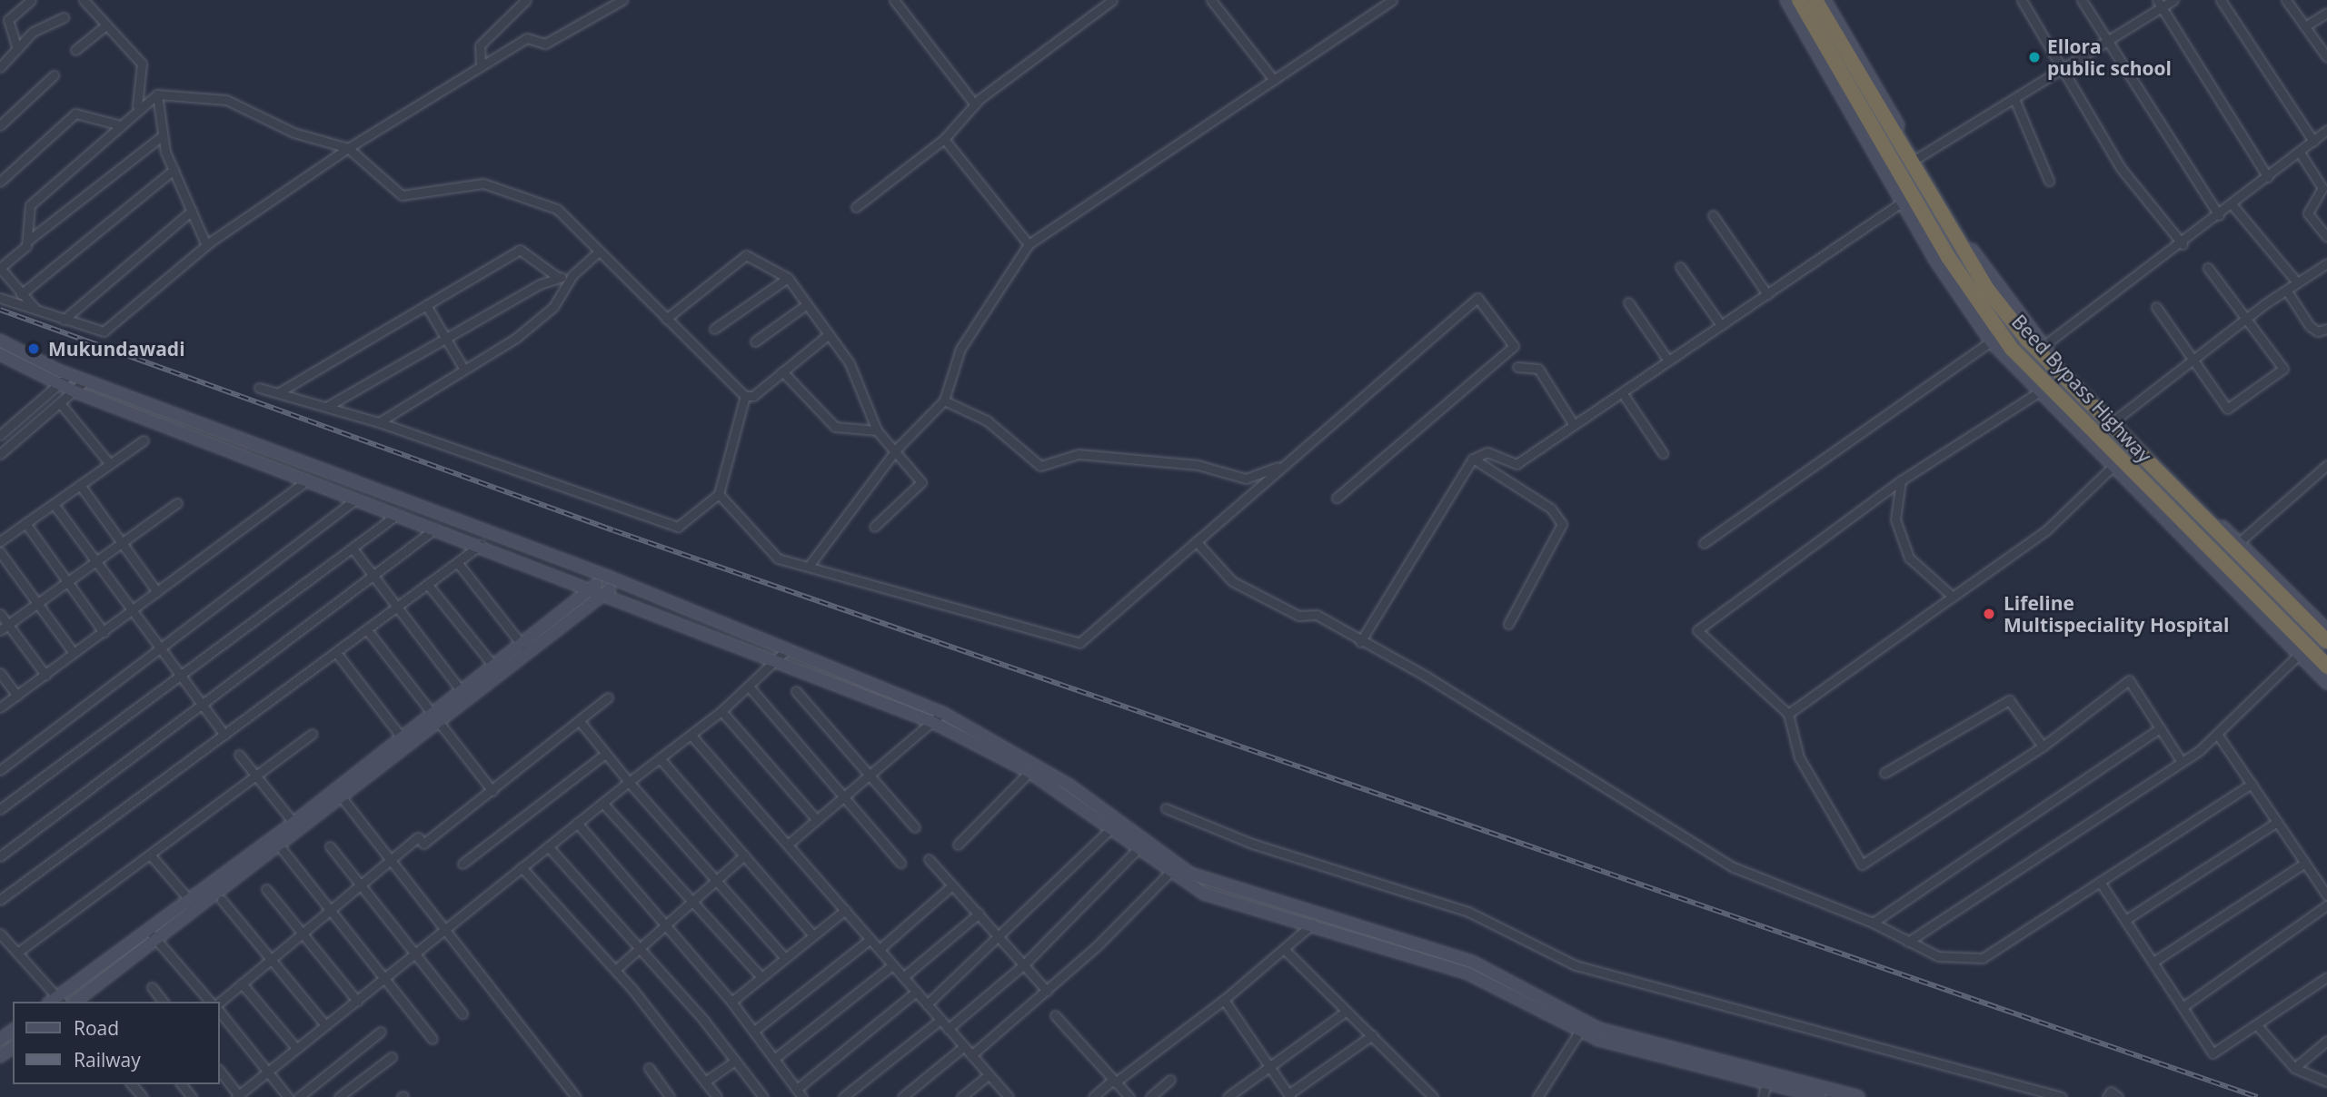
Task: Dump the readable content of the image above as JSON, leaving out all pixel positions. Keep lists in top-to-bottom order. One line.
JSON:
{"streets":{"highway":["Beed Bypass Highway"]},"places":["Ellora public school","Mukundawadi","Lifeline Multispeciality Hospital"],"legend":["Road","Railway"]}
